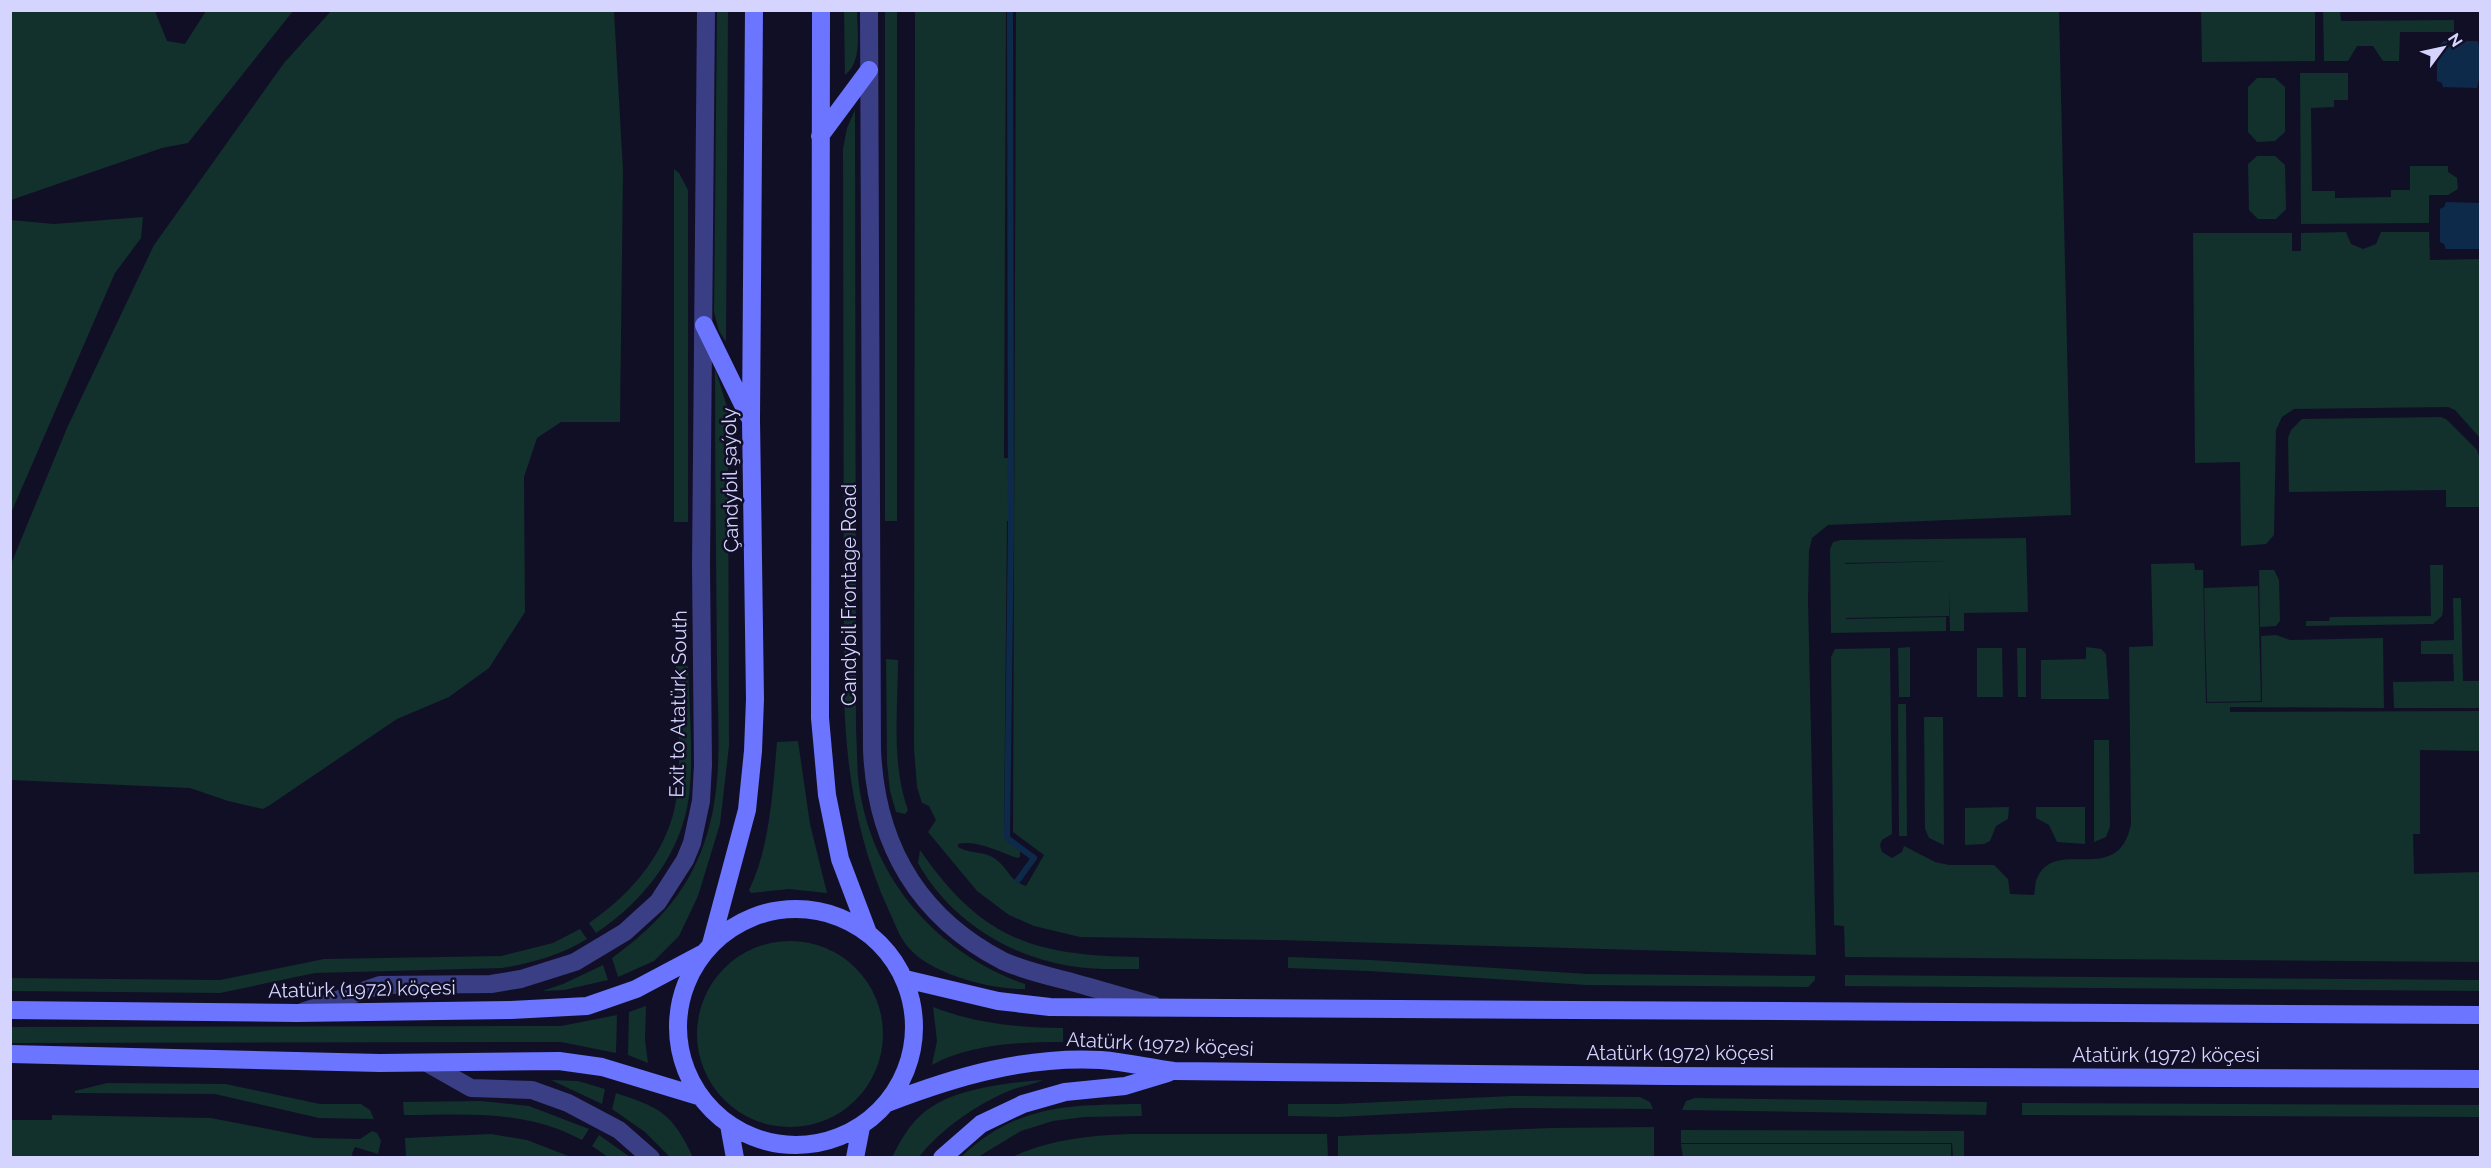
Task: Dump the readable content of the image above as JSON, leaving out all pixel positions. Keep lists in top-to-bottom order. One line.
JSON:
{"streets":{"main road":["Çandybil şaýoly","Atatürk (1972) köçesi"],"street":["Candybil Frontage Road","Exit to Atatürk South"]},"crossings":[["Çandybil şaýoly","Atatürk (1972) köçesi"],["Candybil Frontage Road","Atatürk (1972) köçesi"],["Exit to Atatürk South","Atatürk (1972) köçesi"]],"north":"top right"}
